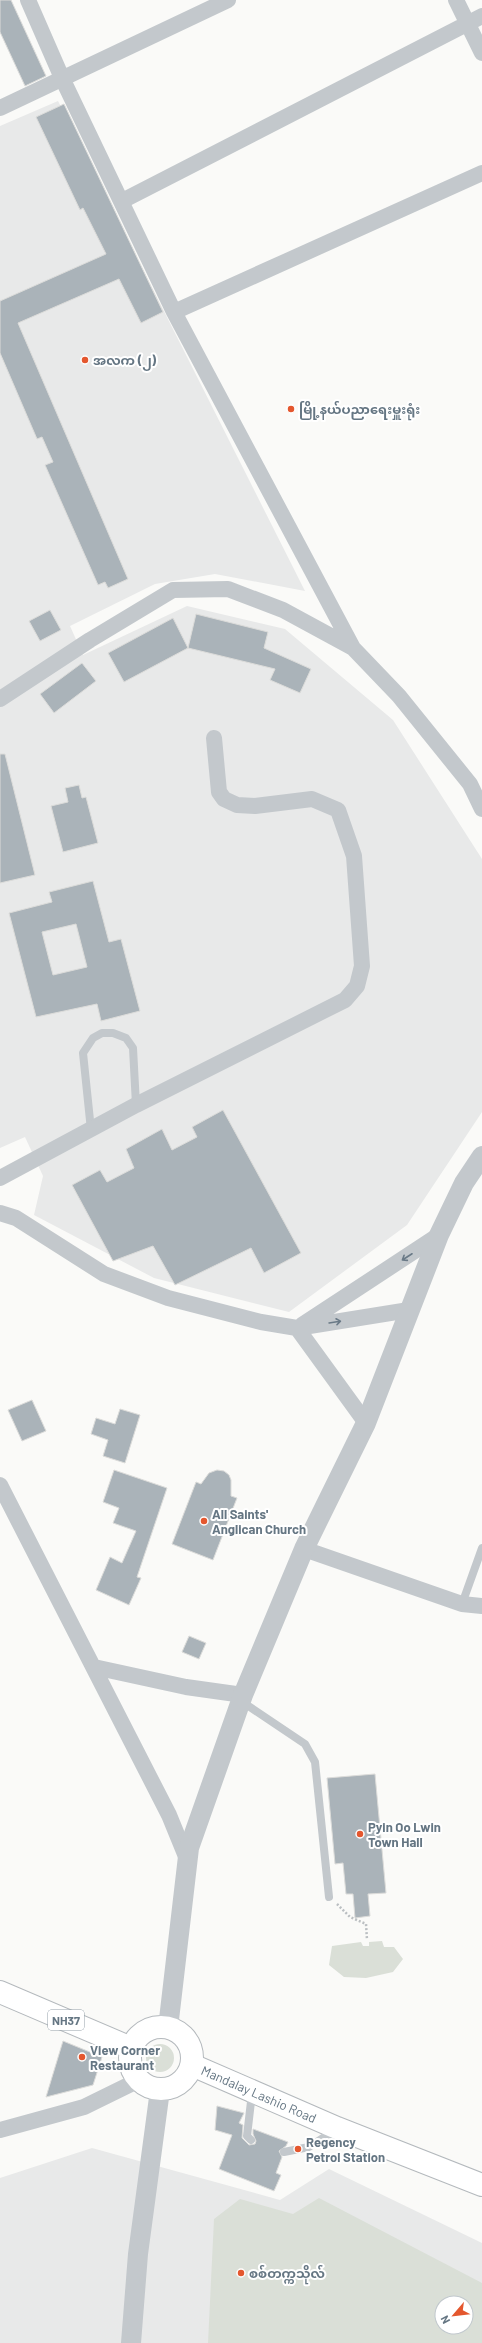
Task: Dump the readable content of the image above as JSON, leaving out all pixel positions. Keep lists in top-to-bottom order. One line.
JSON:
{"streets":{"highway":["NH37","Mandalay Lashio Road"]},"crossings":[["NH37","Mandalay Lashio Road"]],"places":["အလက (၂)","မြို့နယ်ပညာရေးမှူးရုံး","All Saints' Anglican Church","Pyin Oo Lwin Town Hall","View Corner Restaurant","Regency Petrol Station","စစ်‌တက္ကသိုလ်"],"north":"bottom left"}
